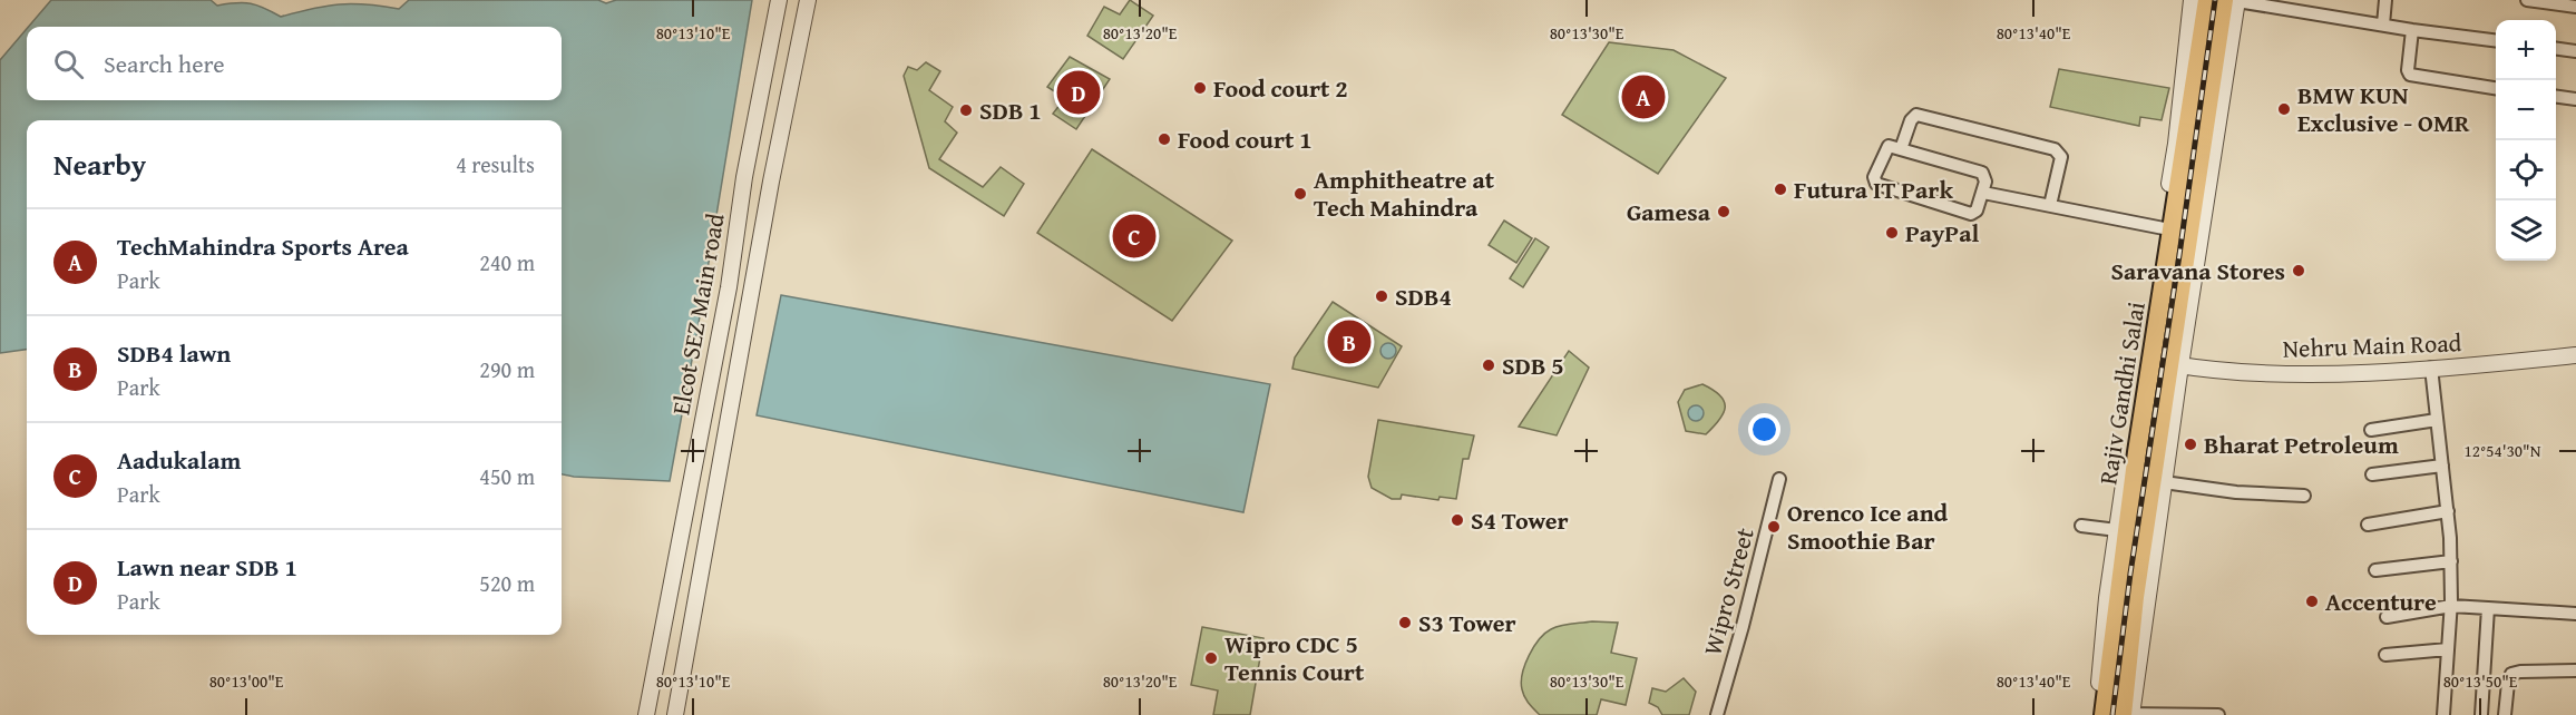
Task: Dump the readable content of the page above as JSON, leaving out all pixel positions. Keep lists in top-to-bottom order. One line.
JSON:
{"streets":{"main road":["Rajiv Gandhi Salai"],"street":["Elcot SEZ Main road","Nehru Main Road","Wipro Street"]},"crossings":[["Nehru Main Road","Rajiv Gandhi Salai"]],"places":["Food court 2","BMW KUN Exclusive - OMR","SDB 1","Food court 1","Futura IT Park","Amphitheatre at Tech Mahindra","Gamesa","PayPal","Saravana Stores","SDB4","SDB 5","Bharat Petroleum","S4 Tower","Orenco Ice and Smoothie Bar","Accenture","S3 Tower","Wipro CDC 5 Tennis Court"],"page":{"map_buttons":["+","−"],"search":"Search here","pins":["D","A","C","B"],"heading":["Nearby","4 results"],"list":[{"mark":"A","name":"TechMahindra Sports Area","note":"Park","value":"240 m"},{"mark":"B","name":"SDB4 lawn","note":"Park","value":"290 m"},{"mark":"C","name":"Aadukalam","note":"Park","value":"450 m"},{"mark":"D","name":"Lawn near SDB 1","note":"Park","value":"520 m"}]},"coordinates":["80°13'10\"E","80°13'20\"E","80°13'30\"E","80°13'40\"E","12°54'30\"N","80°13'00\"E","80°13'50\"E"]}
